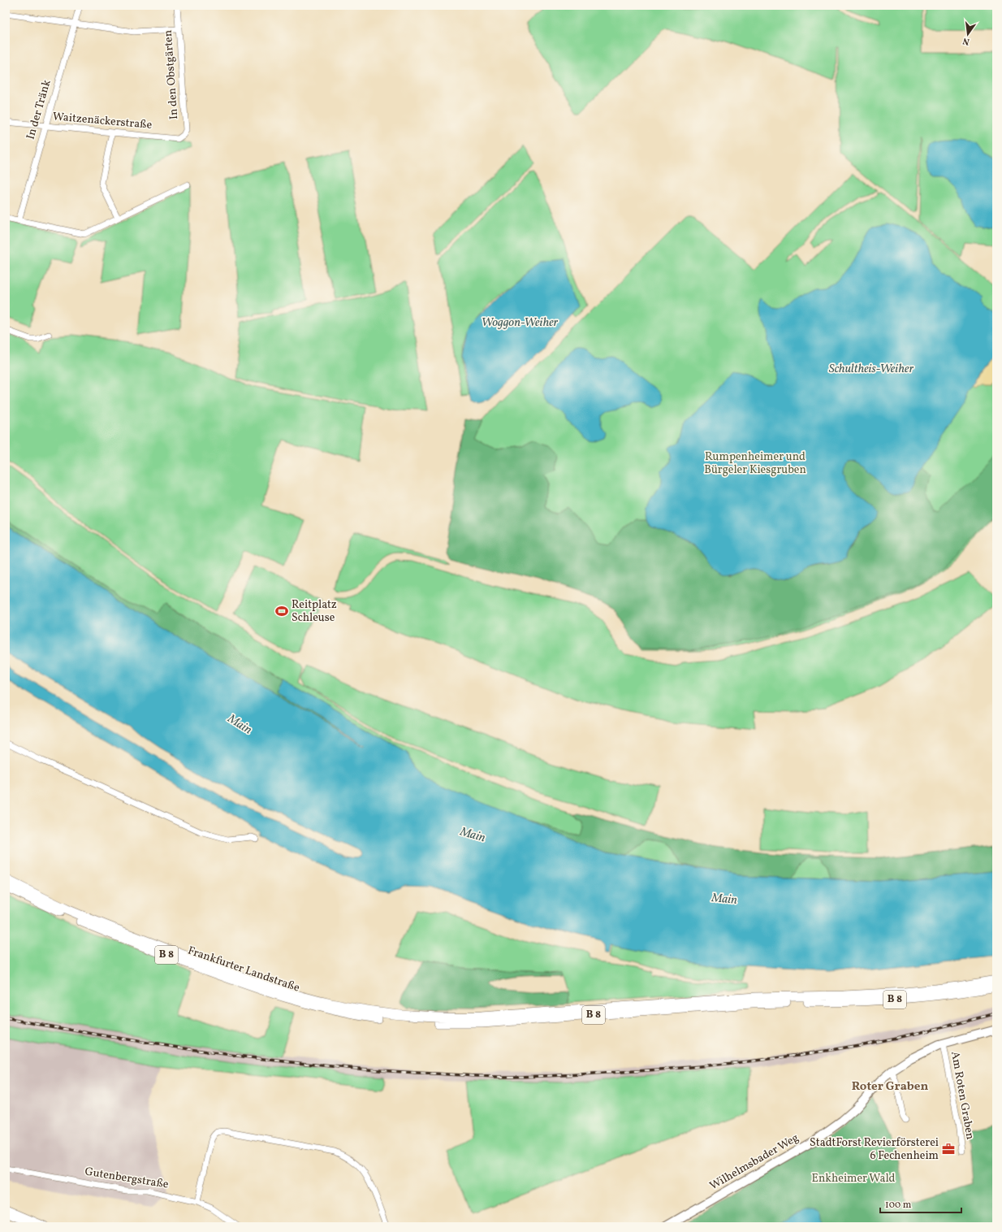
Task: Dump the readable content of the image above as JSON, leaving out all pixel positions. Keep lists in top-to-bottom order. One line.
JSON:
{"streets":{"main road":["B 8","Frankfurter Landstraße"],"street":["In den Obstgärten","In der Tränk","Waitzenäckerstraße","Am Roten Graben","Wilhelmsbader Weg","Gutenbergstraße"]},"crossings":[["In den Obstgärten","Waitzenäckerstraße"],["In der Tränk","Waitzenäckerstraße"],["B 8","Frankfurter Landstraße"],["Am Roten Graben","Wilhelmsbader Weg"]],"districts":["Roter Graben"],"water":["Woggon-Weiher","Schultheis-Weiher","Main"],"parks":["Rumpenheimer und Bürgeler Kiesgruben","Enkheimer Wald"],"places":{"sports":["Reitplatz Schleuse"],"office":["StadtForst Revierförsterei 6 Fechenheim"]},"scale_bar":"100 m","north":"bottom"}
